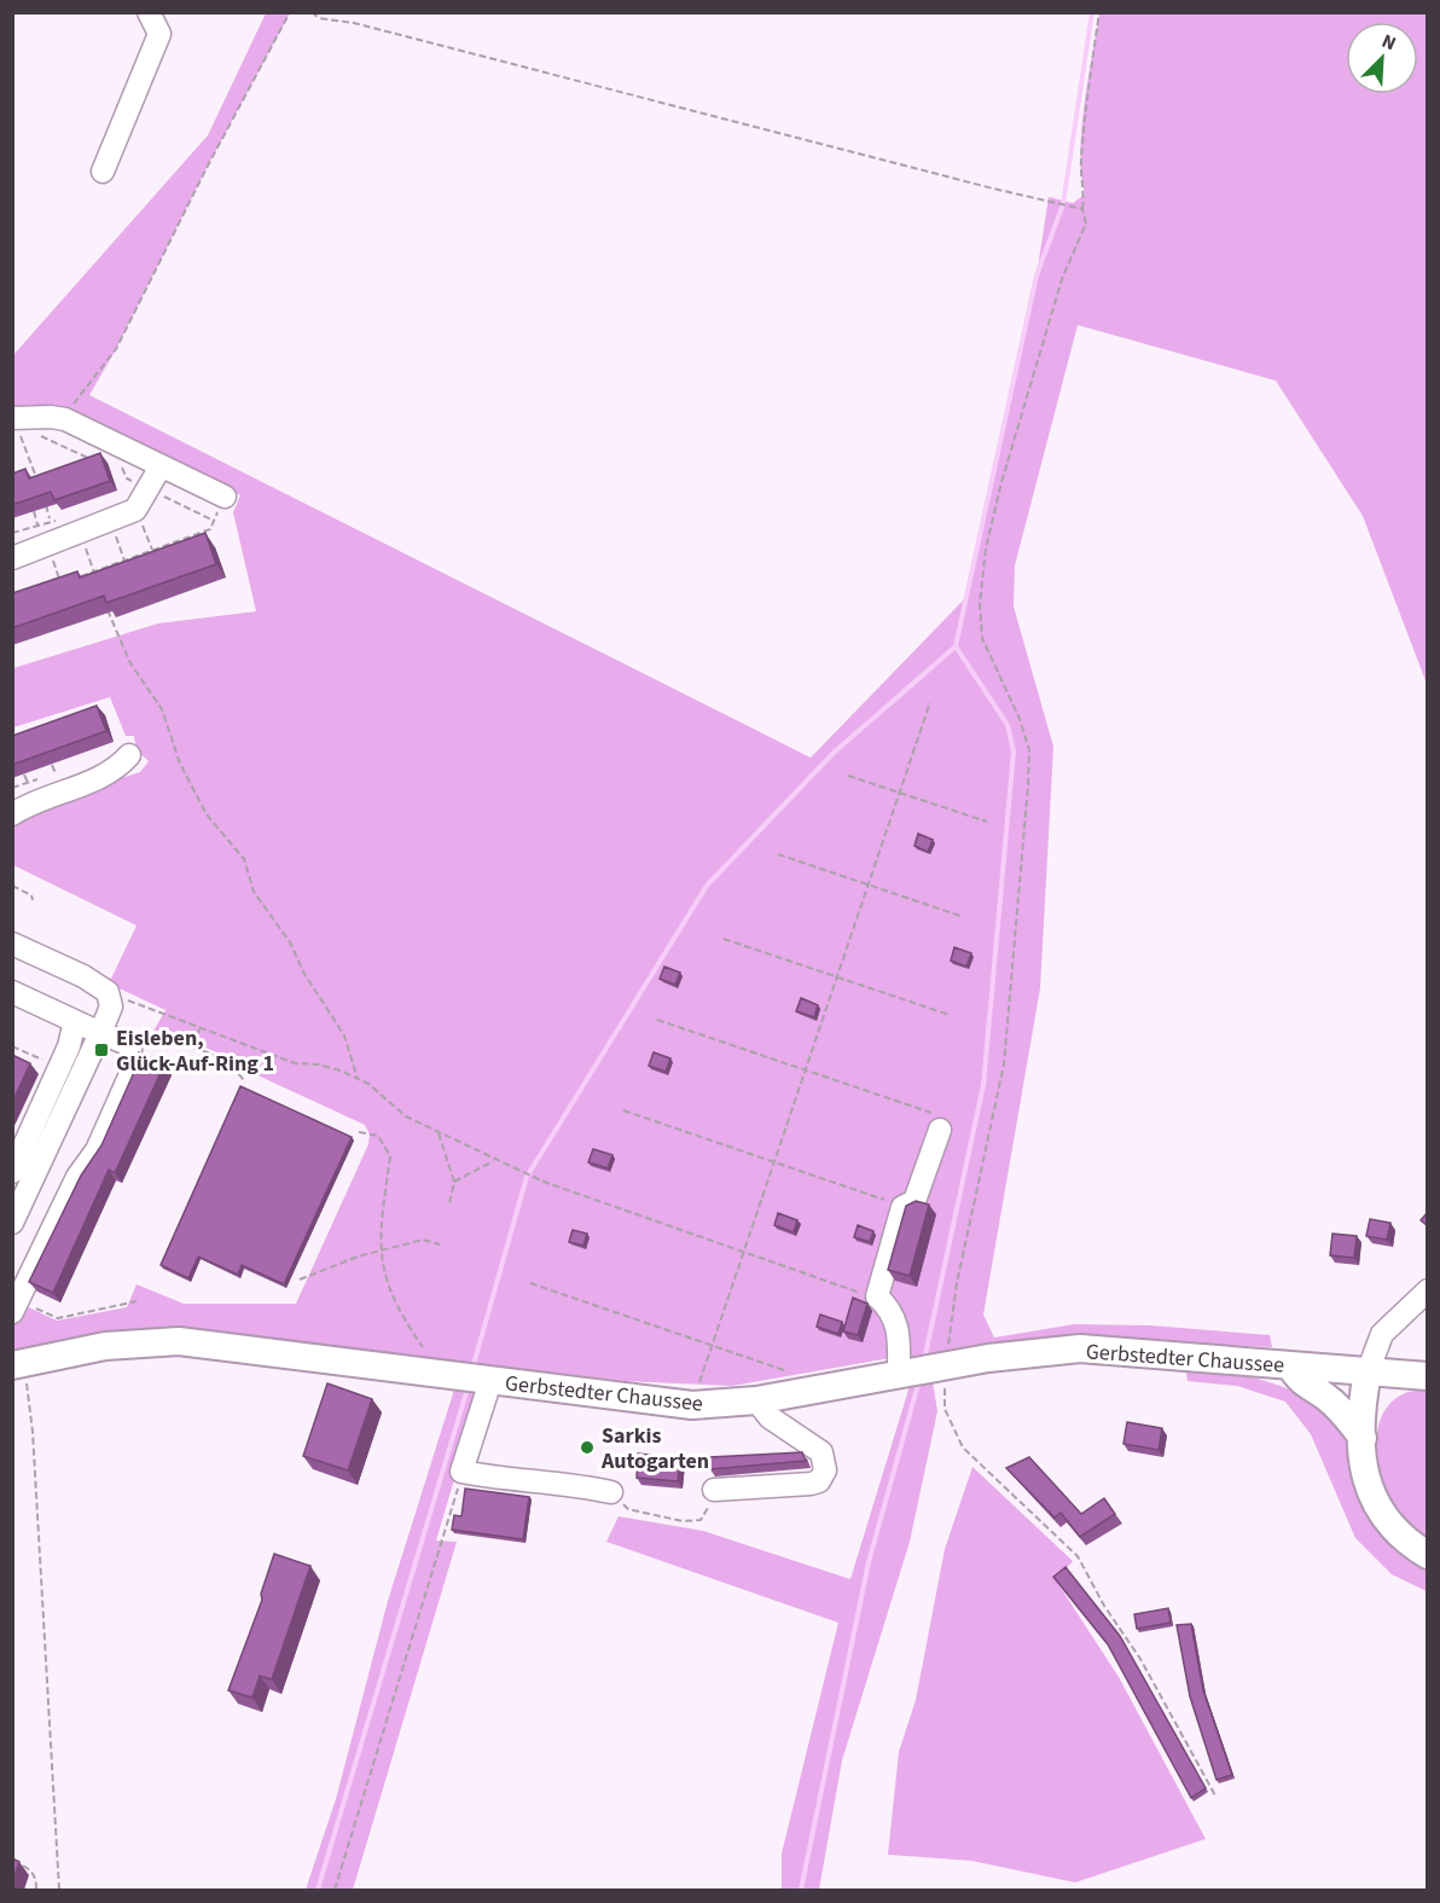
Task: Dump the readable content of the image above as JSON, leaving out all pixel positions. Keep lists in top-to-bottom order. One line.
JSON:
{"streets":{"main road":["Gerbstedter Chaussee"]},"places":{"transit":["Eisleben, Glück-Auf-Ring 1"],"other":["Sarkis Autogarten"]},"north":"top right"}
